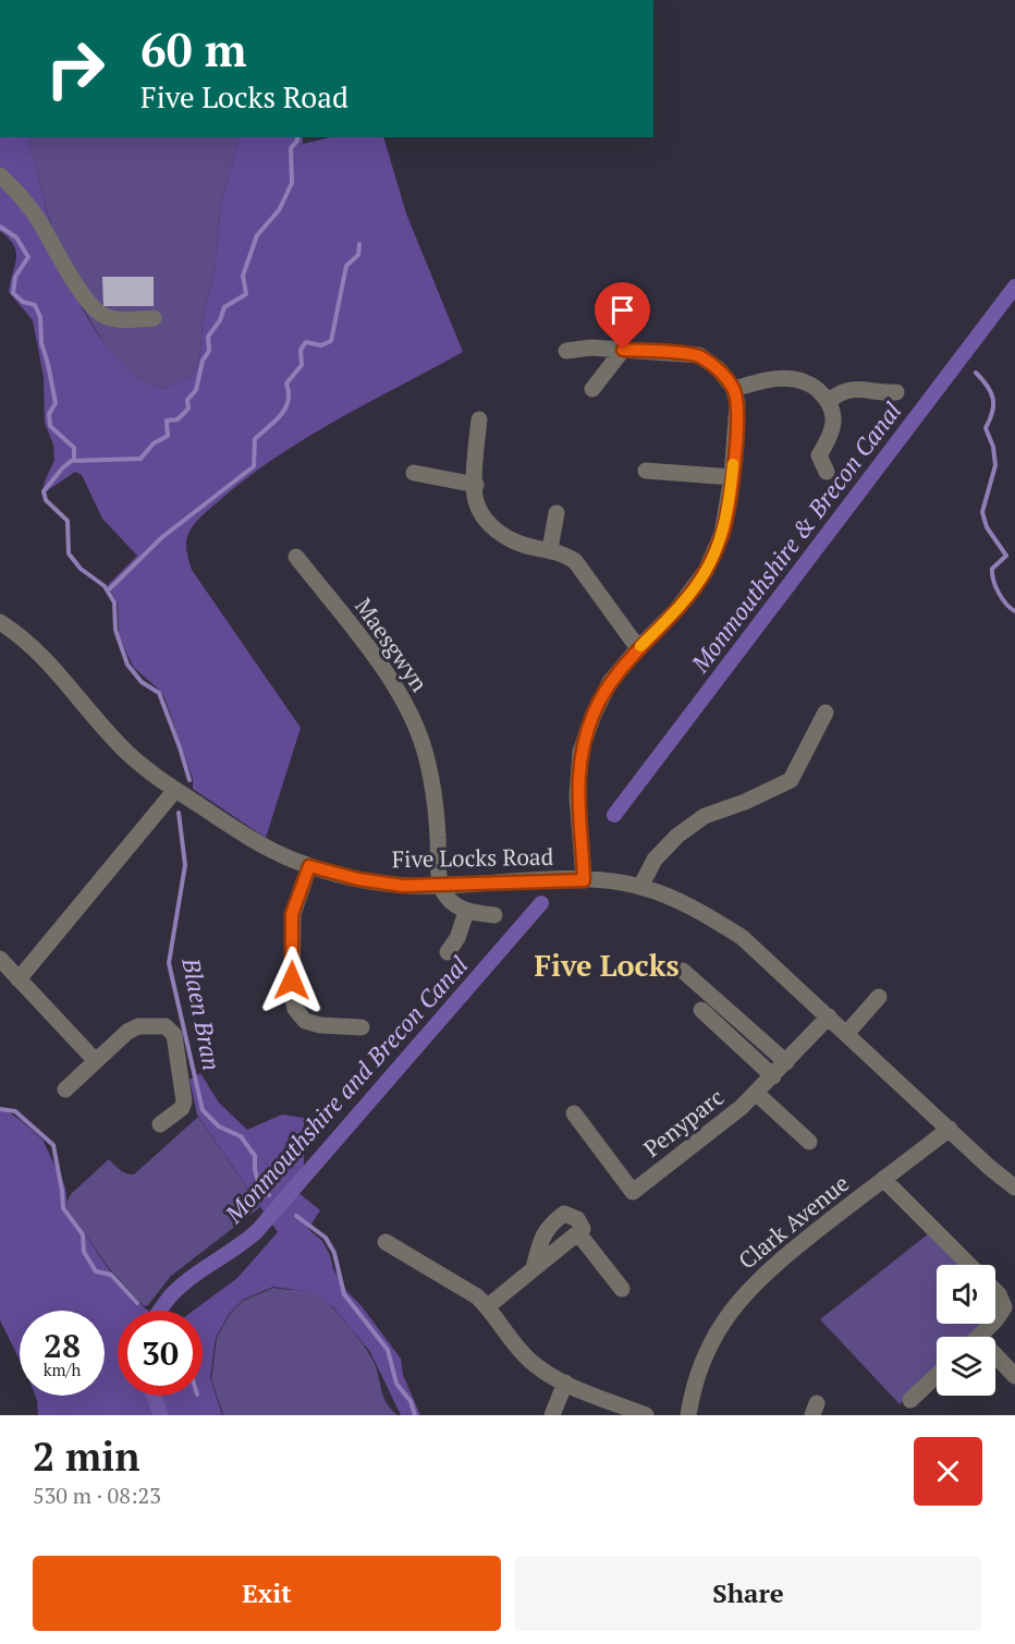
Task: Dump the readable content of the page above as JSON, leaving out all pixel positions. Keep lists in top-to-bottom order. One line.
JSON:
{"streets":{"street":["Maesgwyn","Five Locks Road","Penyparc","Clark Avenue"]},"crossings":[["Maesgwyn","Five Locks Road"],["Five Locks Road","Penyparc"],["Five Locks Road","Clark Avenue"]],"districts":["Five Locks"],"water":["Monmouthshire & Brecon Canal","Blaen Bran","Monmouthshire and Brecon Canal"],"page":{"turn":["60 m","Five Locks Road"],"speed":"28 km/h","limit":"30","heading":["2 min","530 m · 08:23"],"buttons":["Exit","Share"]}}
